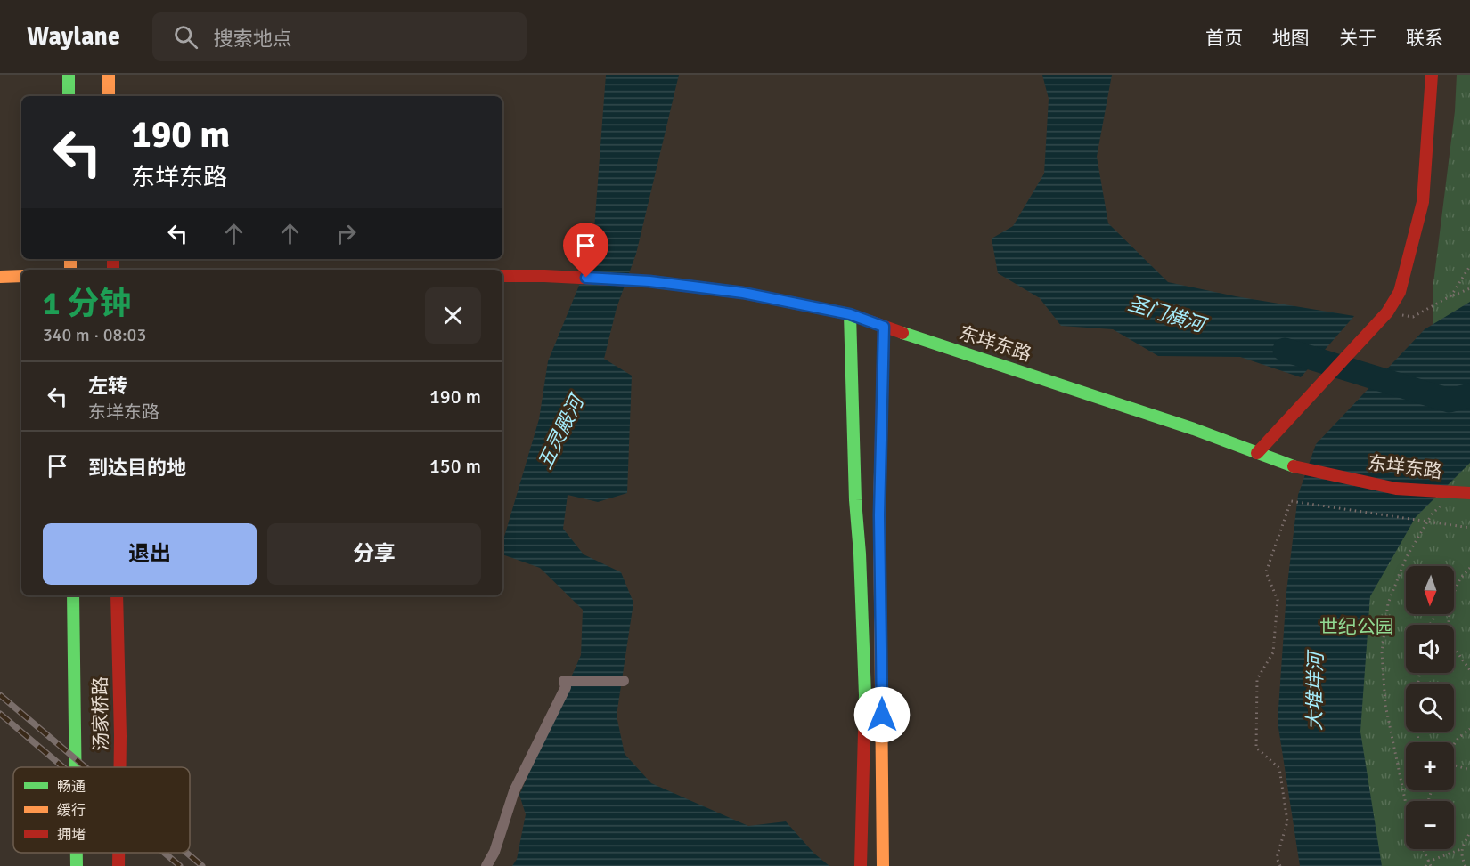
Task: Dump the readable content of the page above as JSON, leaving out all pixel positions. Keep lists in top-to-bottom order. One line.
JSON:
{"streets":{"main road":["东垟东路","汤家桥路"]},"water":["圣门横河","五灵殿河","大堆垟河"],"parks":["世纪公园"],"legend":["畅通","缓行","拥堵"],"north":"bottom","page":{"header":"Waylane","search":"搜索地点","nav":["首页","地图","关于","联系"],"turn":["190 m","东垟东路"],"heading":["1 分钟","340 m · 08:03"],"list":[{"name":"左转","note":"东垟东路","value":"190 m"},{"name":"到达目的地","value":"150 m"}],"buttons":["退出","分享"],"map_buttons":["+","−"]}}
